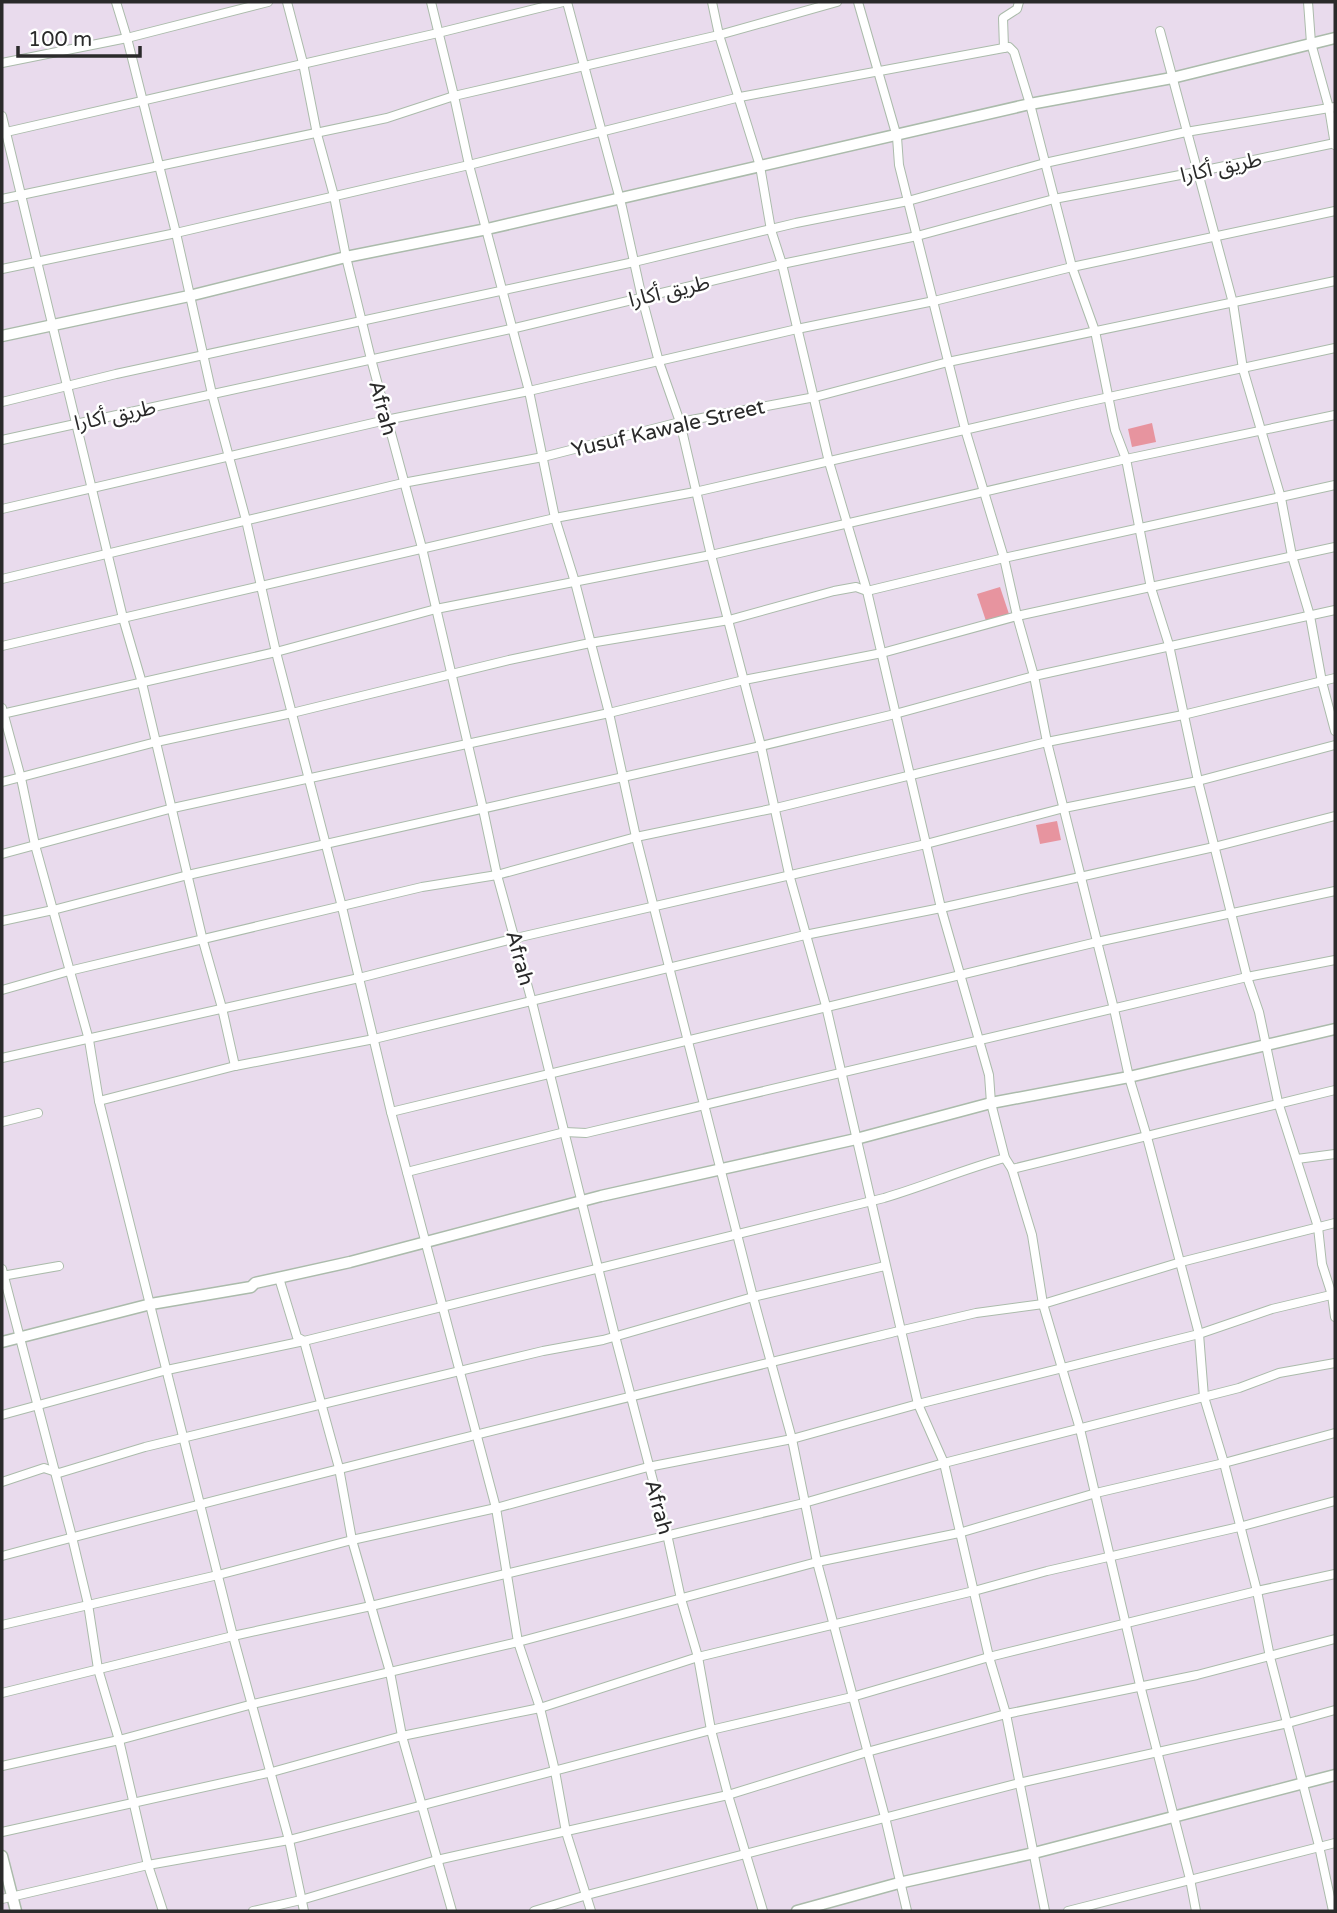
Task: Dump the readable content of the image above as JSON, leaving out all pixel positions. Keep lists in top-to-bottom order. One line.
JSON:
{"streets":{"street":["طريق أكارا","Afrah","Yusuf Kawale Street"]},"crossings":[["طريق أكارا","Afrah"],["Afrah","Yusuf Kawale Street"]],"scale_bar":"100 m"}
